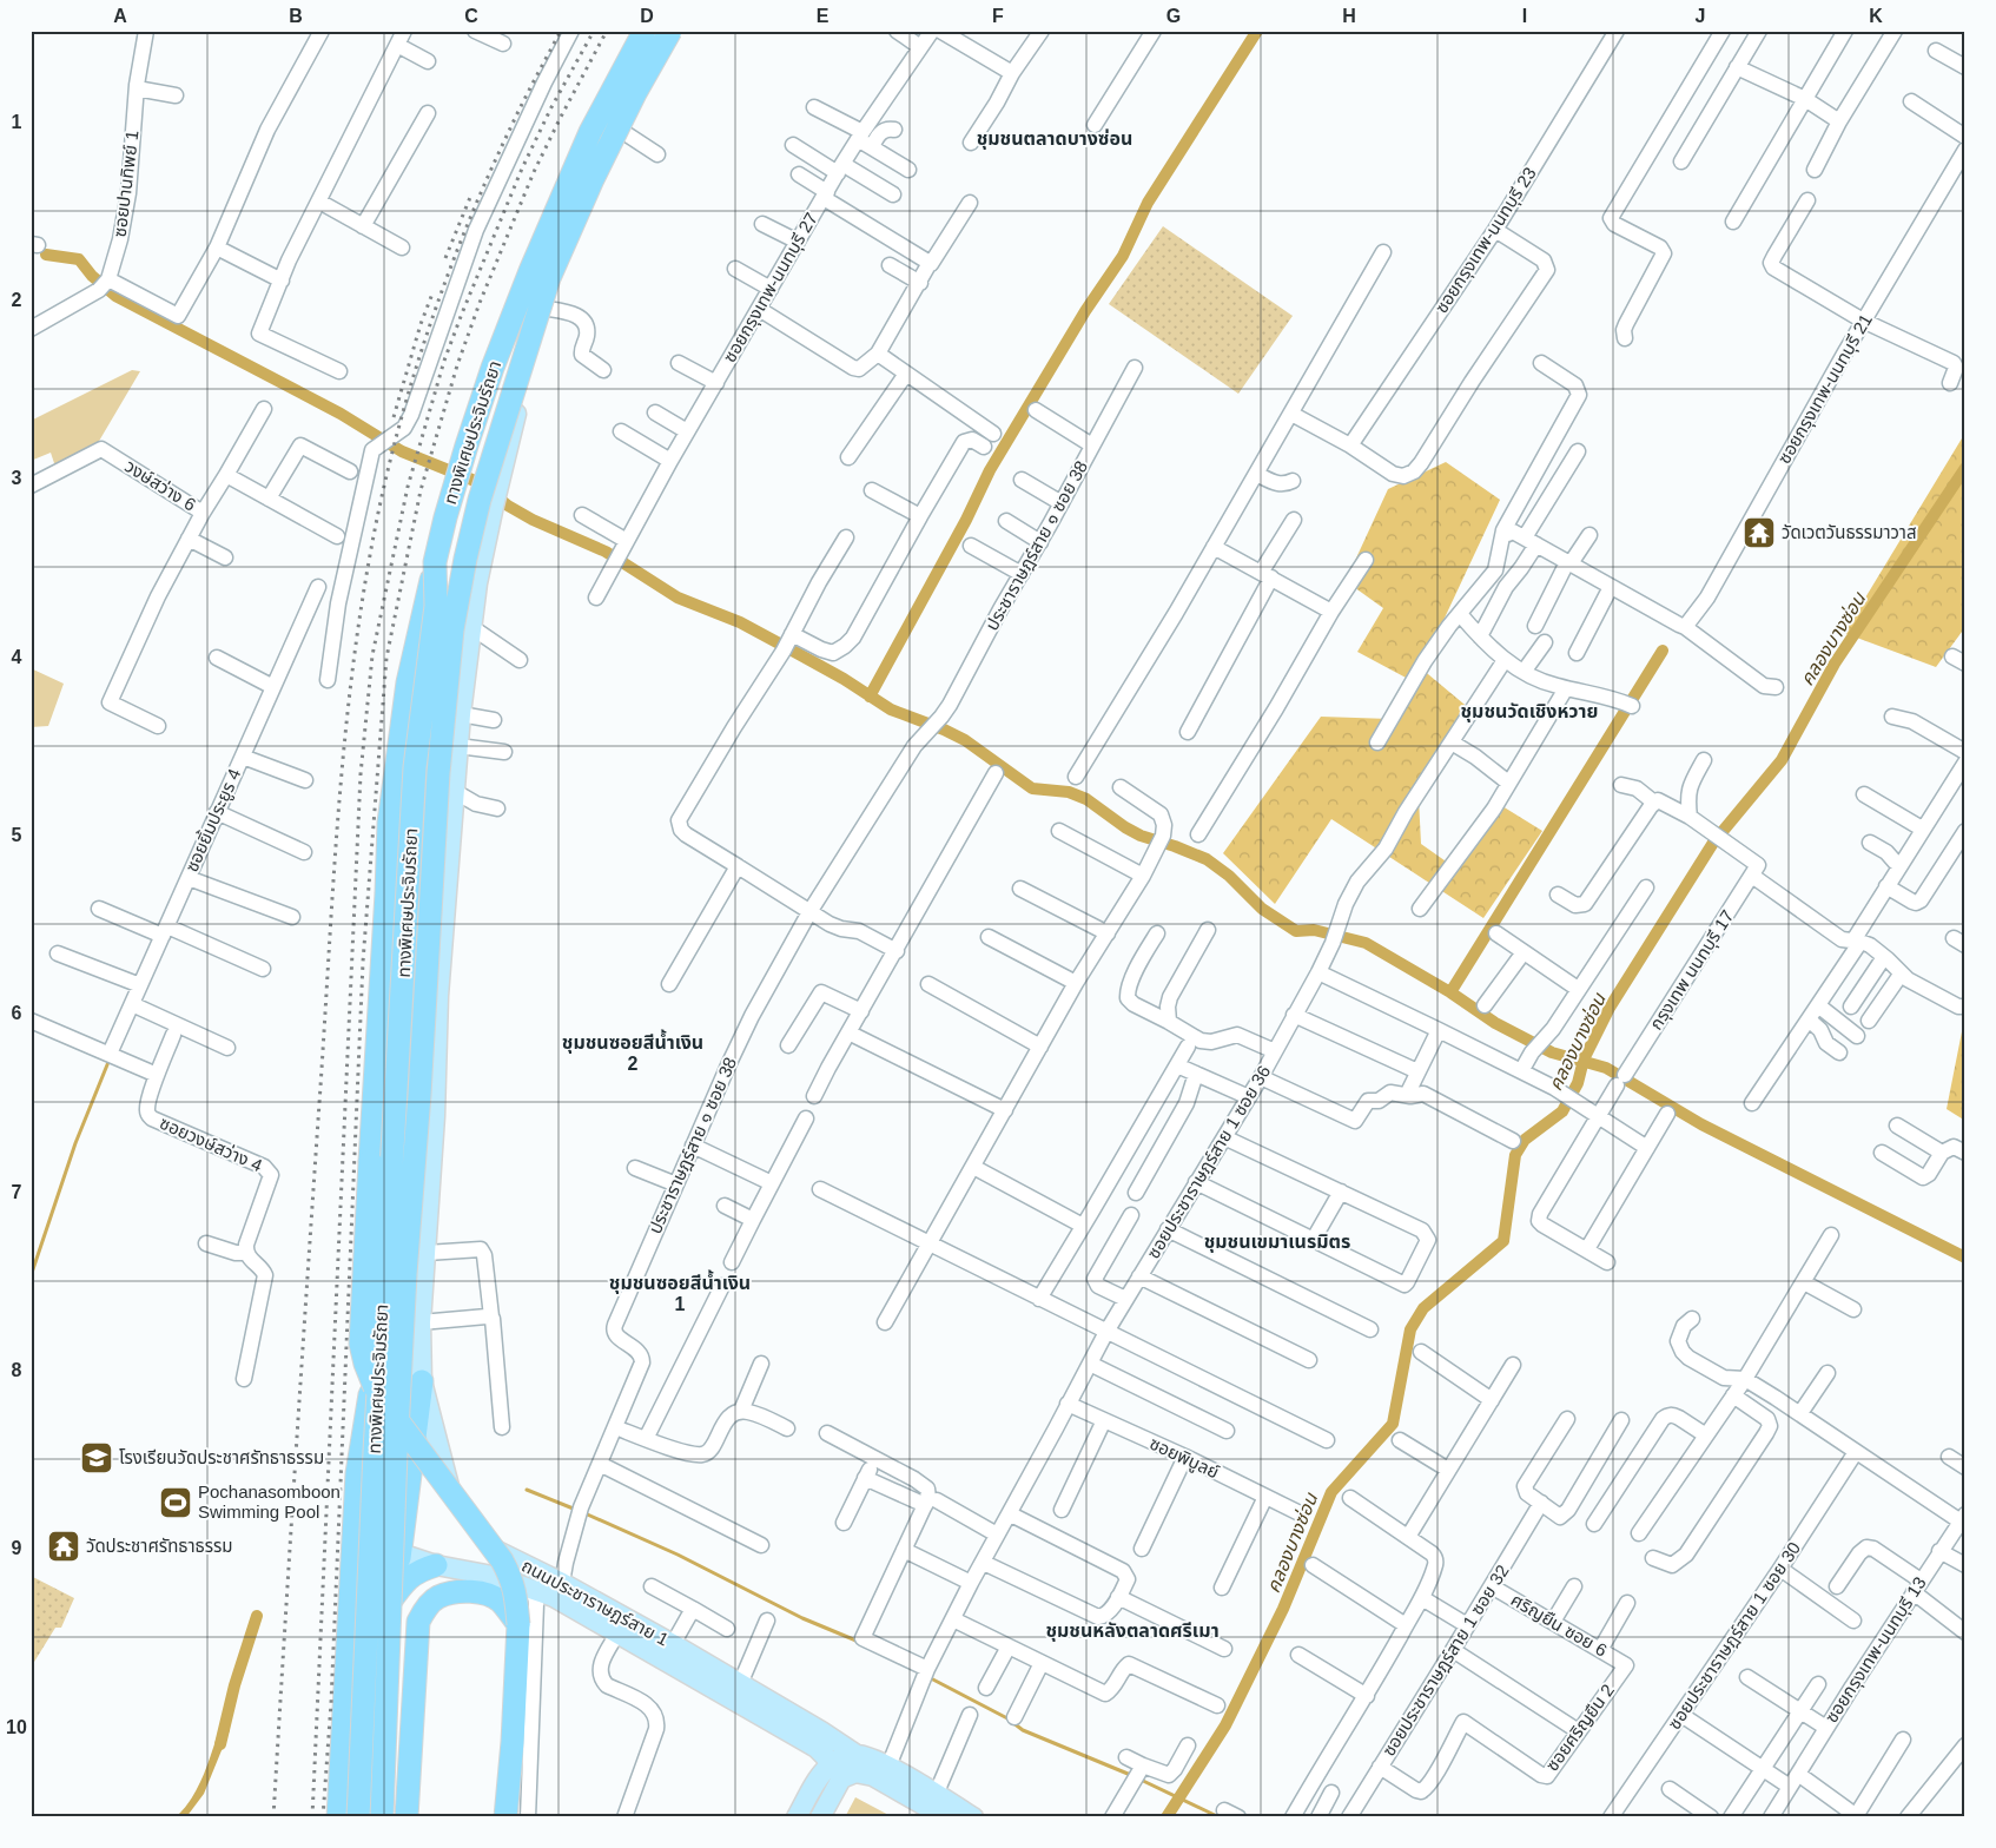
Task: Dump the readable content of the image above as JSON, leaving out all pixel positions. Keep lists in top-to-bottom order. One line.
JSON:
{"streets":{"highway":["ทางพิเศษประจิมรัถยา"],"main road":["ถนนประชาราษฎร์สาย 1"],"street":["ซอยปานทิพย์ 1","ซอยกรุงเทพ-นนทบุรี 23","ซอยกรุงเทพ-นนทบุรี 27","ซอยกรุงเทพ-นนทบุรี 21","วงษ์สว่าง 6","ประชาราษฎร์สาย ๑ ซอย 38","ซอยยิ้มประยูร 4","กรุงเทพ นนทบุรี 17","ซอยวงษ์สว่าง 4","ซอยประชาราษฎร์สาย 1 ซอย 36","ซอยพิบูลย์","ศริญยืน ซอย 6","ซอยประชาราษฎร์สาย 1 ซอย 30","ซอยกรุงเทพ-นนทบุรี 13","ซอยประชาราษฎร์สาย 1 ซอย 32","ซอยศริญยืน 2"]},"crossings":[["ประชาราษฎร์สาย ๑ ซอย 38","ถนนประชาราษฎร์สาย 1"],["ซอยประชาราษฎร์สาย 1 ซอย 36","ซอยพิบูลย์"],["ซอยประชาราษฎร์สาย 1 ซอย 36","ถนนประชาราษฎร์สาย 1"],["ศริญยืน ซอย 6","ซอยประชาราษฎร์สาย 1 ซอย 32"],["ศริญยืน ซอย 6","ซอยศริญยืน 2"],["ซอยประชาราษฎร์สาย 1 ซอย 32","ซอยศริญยืน 2"]],"districts":["ชุมชนตลาดบางซ่อน","ชุมชนวัดเชิงหวาย","ชุมชนซอยสีน้ำเงิน 2","ชุมชนเขมาเนรมิตร","ชุมชนซอยสีน้ำเงิน 1","ชุมชนหลังตลาดศรีเมา"],"water":["คลองบางซ่อน"],"places":{"temple":["วัดเวตวันธรรมาวาส","วัดประชาศรัทธาธรรม"],"school or university":["โรงเรียนวัดประชาศรัทธาธรรม"],"sports":["Pochanasomboon Swimming Pool"]},"grid":{"columns":["A","B","C","D","E","F","G","H","I","J","K"],"rows":["1","2","3","4","5","6","7","8","9","10"]}}
